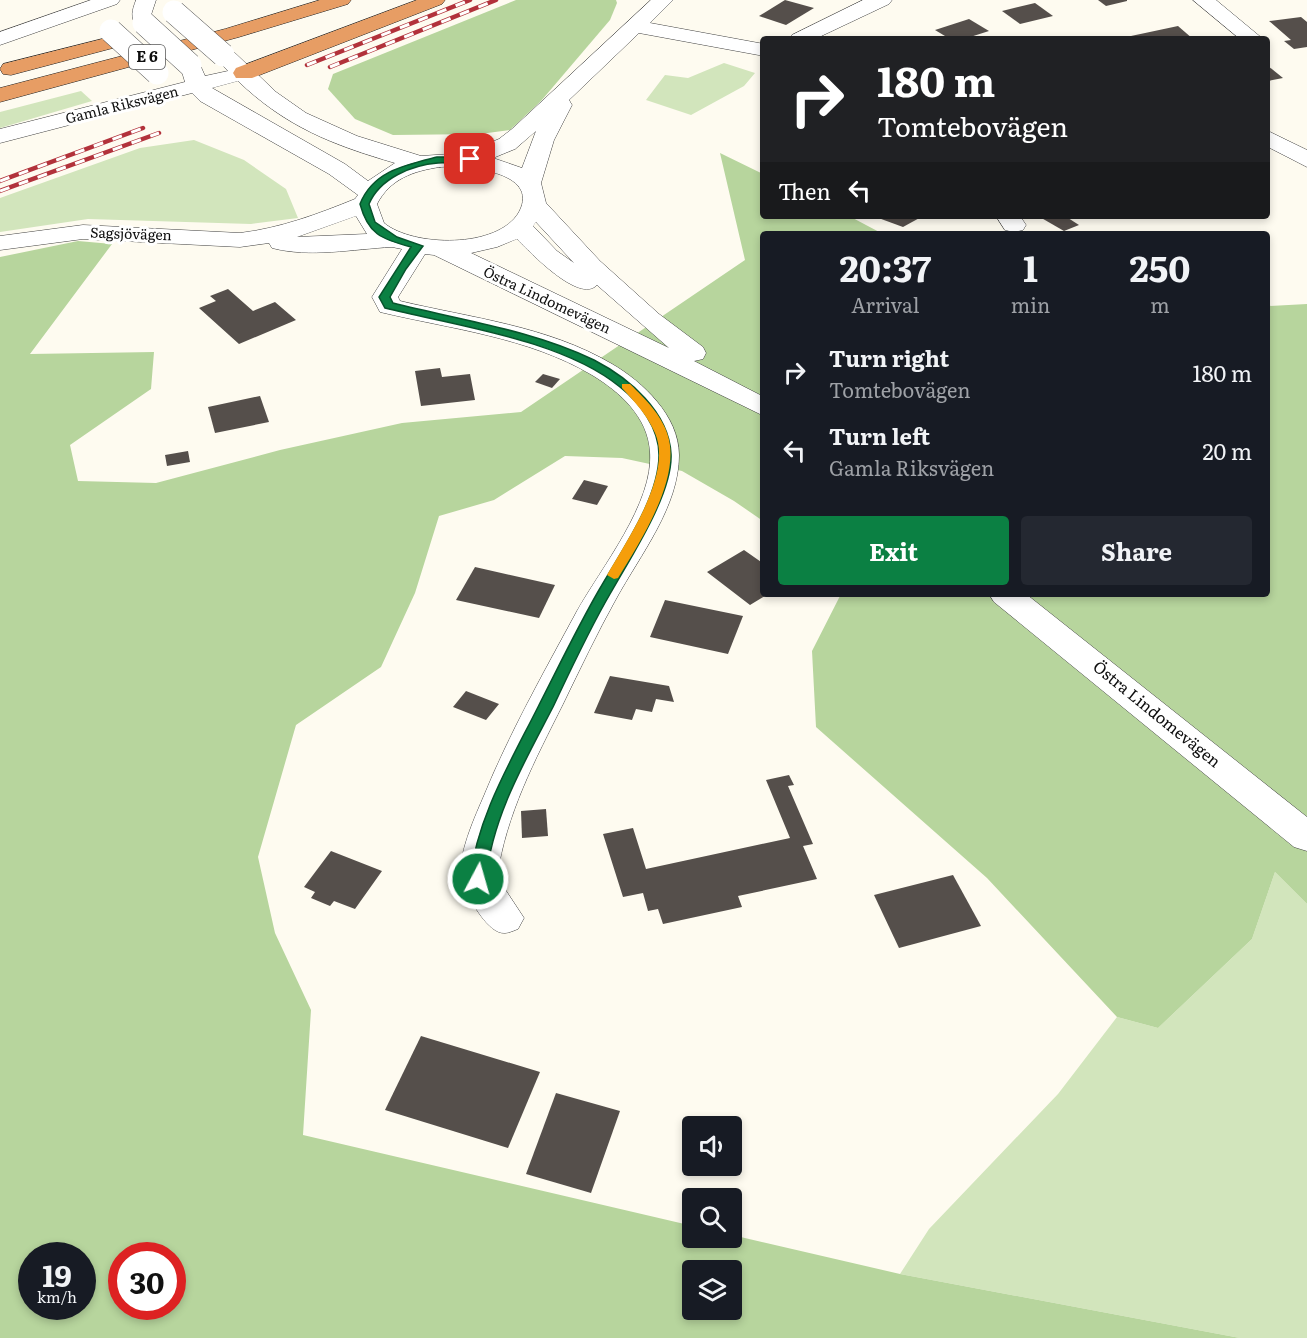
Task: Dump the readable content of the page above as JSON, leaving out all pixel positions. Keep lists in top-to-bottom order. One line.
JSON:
{"streets":{"highway":["E 6"],"street":["Gamla Riksvägen","Sagsjövägen","Östra Lindomevägen"]},"crossings":[["Sagsjövägen","Östra Lindomevägen"]],"page":{"turn":["180 m","Tomtebovägen"],"then":"Then","eta":["20:37","Arrival","1","min","250","m"],"list":[{"name":"Turn right","note":"Tomtebovägen","value":"180 m"},{"name":"Turn left","note":"Gamla Riksvägen","value":"20 m"}],"buttons":["Exit","Share"],"speed":"19 km/h","limit":"30"}}
